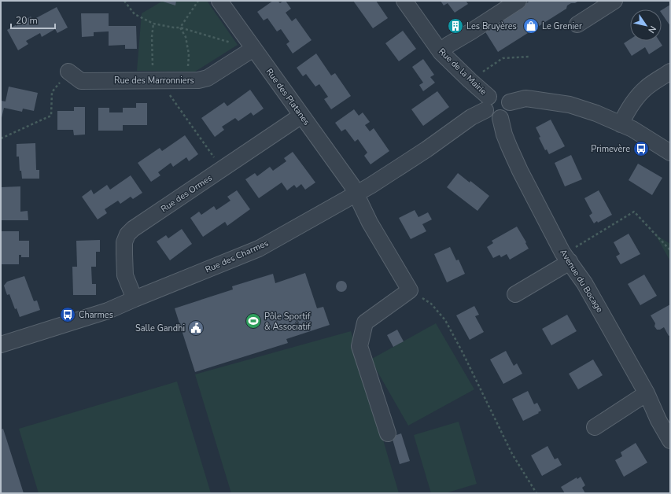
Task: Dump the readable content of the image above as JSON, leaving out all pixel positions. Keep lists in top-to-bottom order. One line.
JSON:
{"streets":{"street":["Rue de la Mairie","Rue des Marronniers","Rue des Platanes","Rue des Ormes","Rue des Charmes","Avenue du Bocage"]},"crossings":[["Rue de la Mairie","Rue des Charmes"],["Rue de la Mairie","Avenue du Bocage"],["Rue des Marronniers","Rue des Platanes"],["Rue des Platanes","Rue des Ormes"],["Rue des Platanes","Rue des Charmes"],["Rue des Ormes","Rue des Charmes"],["Rue des Charmes","Avenue du Bocage"]],"places":{"building":["Les Bruyères"],"shop":["Le Grenier"],"bus stop":["Primevère","Charmes"],"sports":["Pôle Sportif & Associatif"],"public building":["Salle Gandhi"]},"scale_bar":"20 m","north":"bottom right"}
